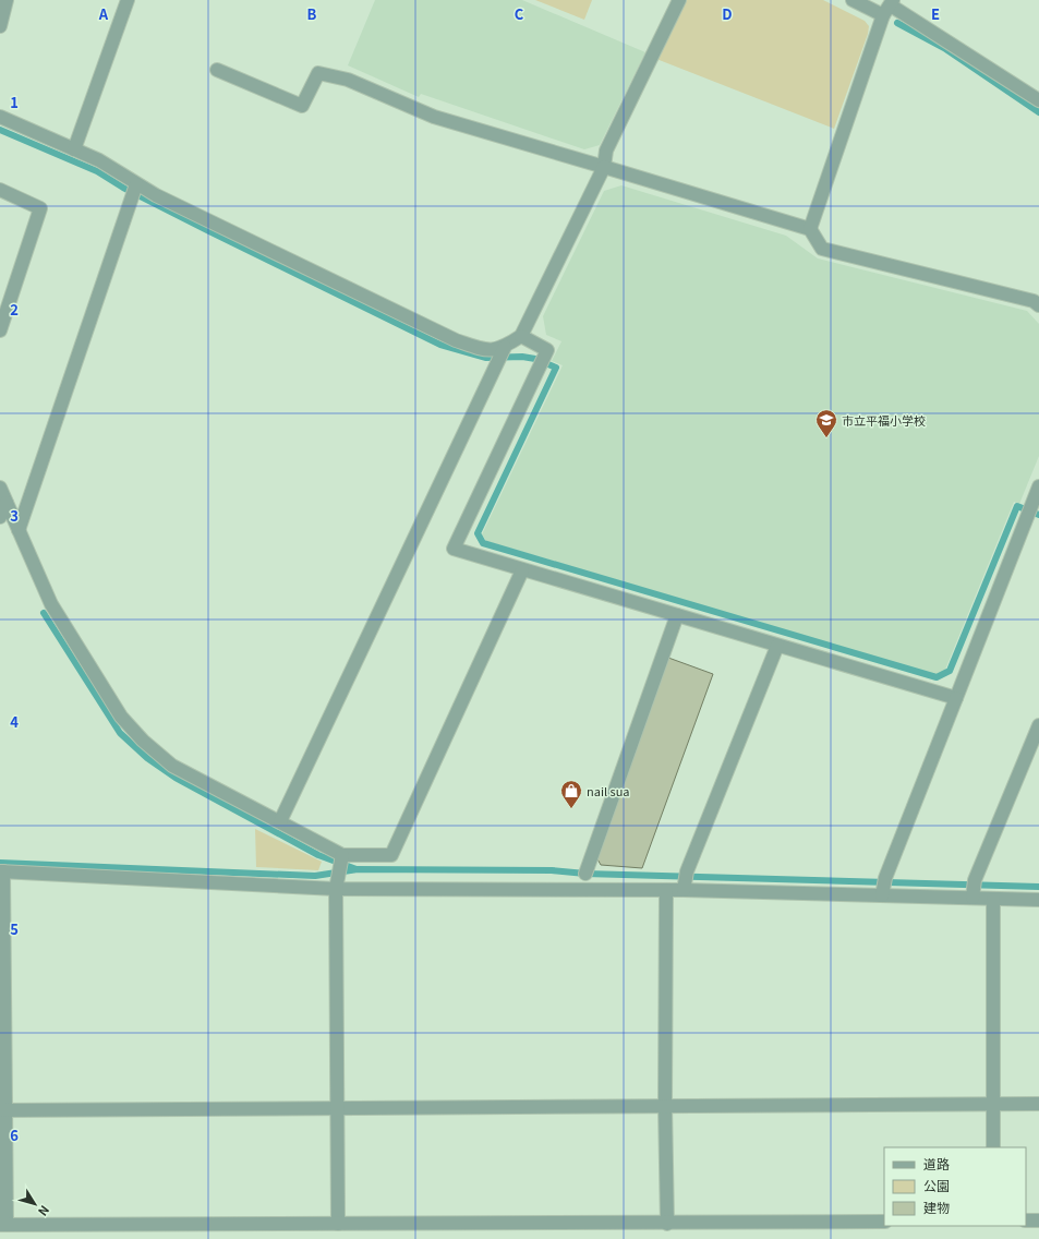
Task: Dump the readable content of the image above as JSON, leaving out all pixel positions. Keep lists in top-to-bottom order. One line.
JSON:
{"places":{"school or university":["市立平福小学校"],"shop":["nail sua"]},"legend":["道路","公園","建物"],"north":"bottom right","grid":{"columns":["A","B","C","D","E"],"rows":["1","2","3","4","5","6"]}}
